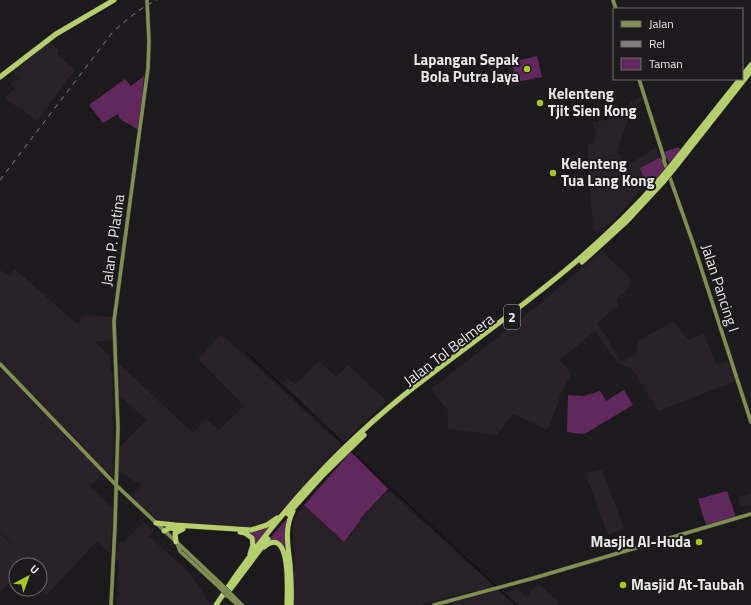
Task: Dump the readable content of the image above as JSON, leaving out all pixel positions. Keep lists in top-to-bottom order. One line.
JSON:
{"streets":{"highway":["2","Jalan Tol Belmera"],"street":["Jalan P. Platina","Jalan Pancing I"]},"places":["Lapangan Sepak Bola Putra Jaya","Kelenteng Tjit Sien Kong","Kelenteng Tua Lang Kong","Masjid Al-Huda","Masjid At-Taubah"],"legend":["Jalan","Rel","Taman"],"north":"top right"}
